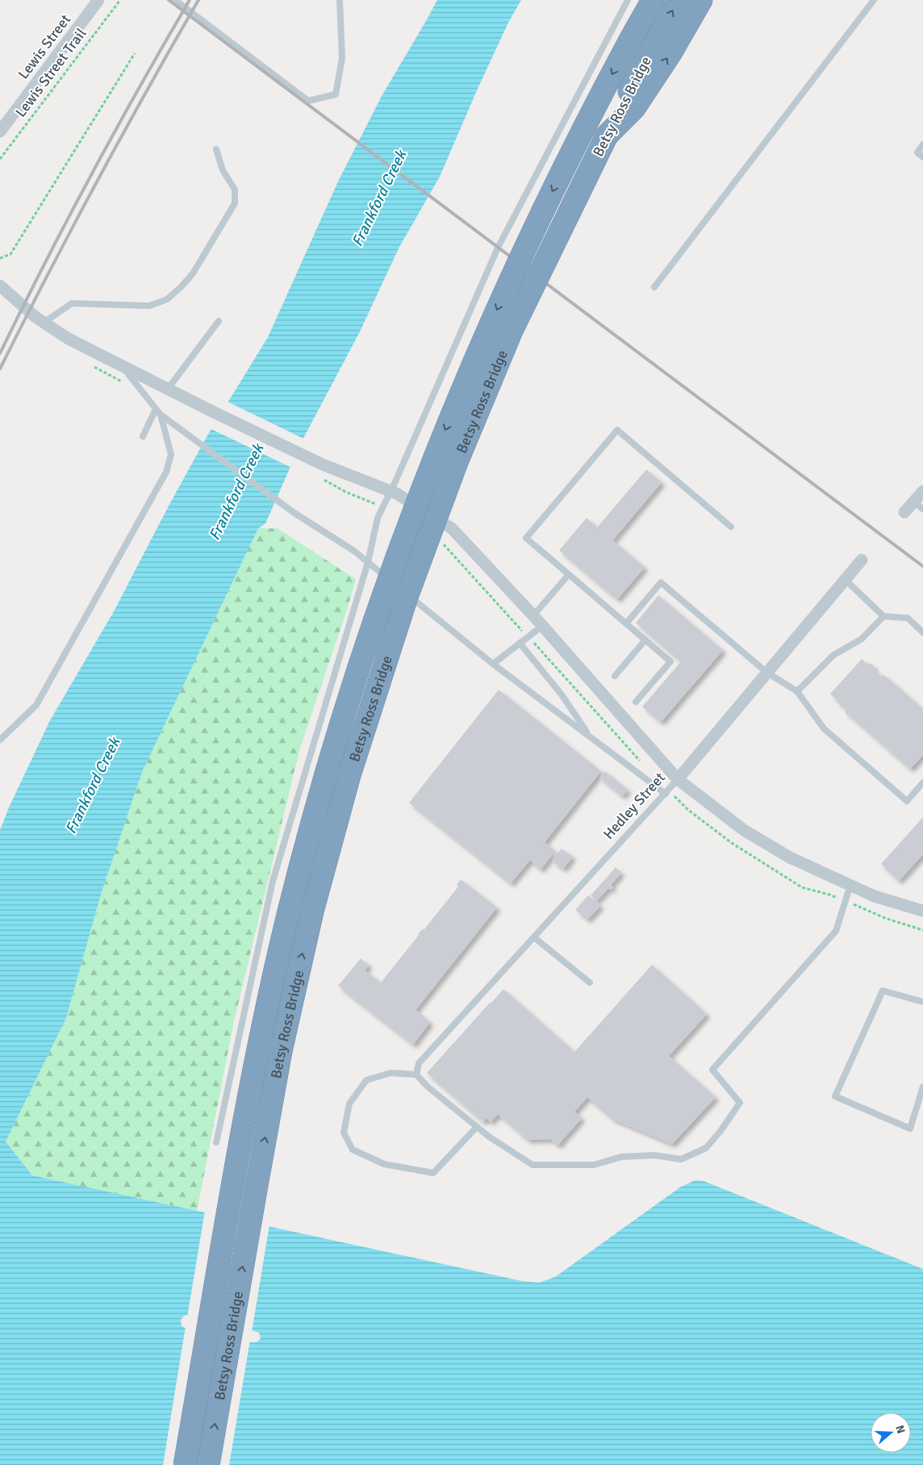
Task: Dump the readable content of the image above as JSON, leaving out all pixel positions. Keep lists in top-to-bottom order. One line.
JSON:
{"streets":{"highway":["Betsy Ross Bridge"],"street":["Lewis Street","Hedley Street"],"path":["Lewis Street Trail"]},"water":["Frankford Creek"],"north":"right"}
